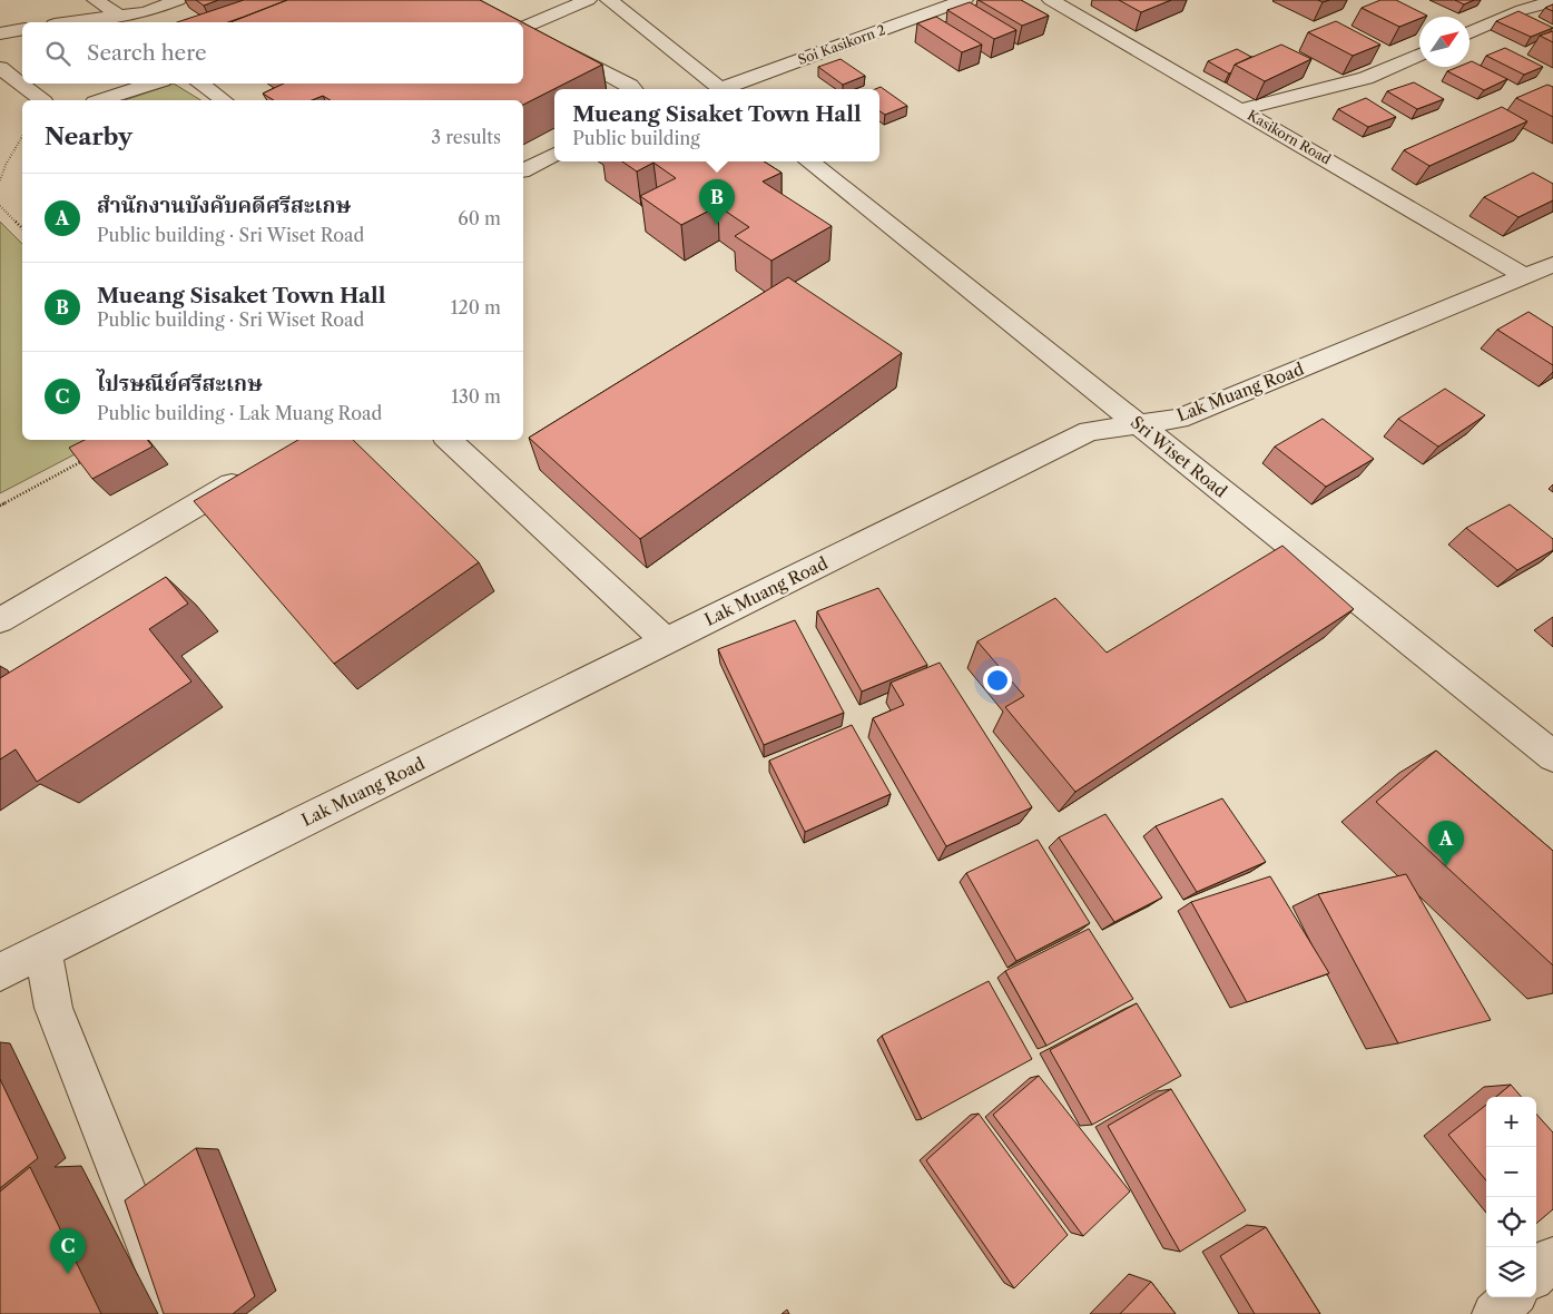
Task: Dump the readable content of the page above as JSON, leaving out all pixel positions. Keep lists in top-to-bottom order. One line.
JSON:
{"streets":{"street":["Soi Kasikorn 2","Kasikorn Road","Lak Muang Road","Sri Wiset Road"]},"crossings":[["Kasikorn Road","Lak Muang Road"],["Lak Muang Road","Sri Wiset Road"]],"north":"top right","page":{"search":"Search here","popup":["Mueang Sisaket Town Hall","Public building"],"heading":["Nearby","3 results"],"list":[{"mark":"A","name":"สำนักงานบังคับคดีศรีสะเกษ","note":"Public building · Sri Wiset Road","value":"60 m"},{"mark":"B","name":"Mueang Sisaket Town Hall","note":"Public building · Sri Wiset Road","value":"120 m"},{"mark":"C","name":"ไปรษณีย์ศรีสะเกษ","note":"Public building · Lak Muang Road","value":"130 m"}],"pins":["B","A","C"],"map_buttons":["+","−"]}}
